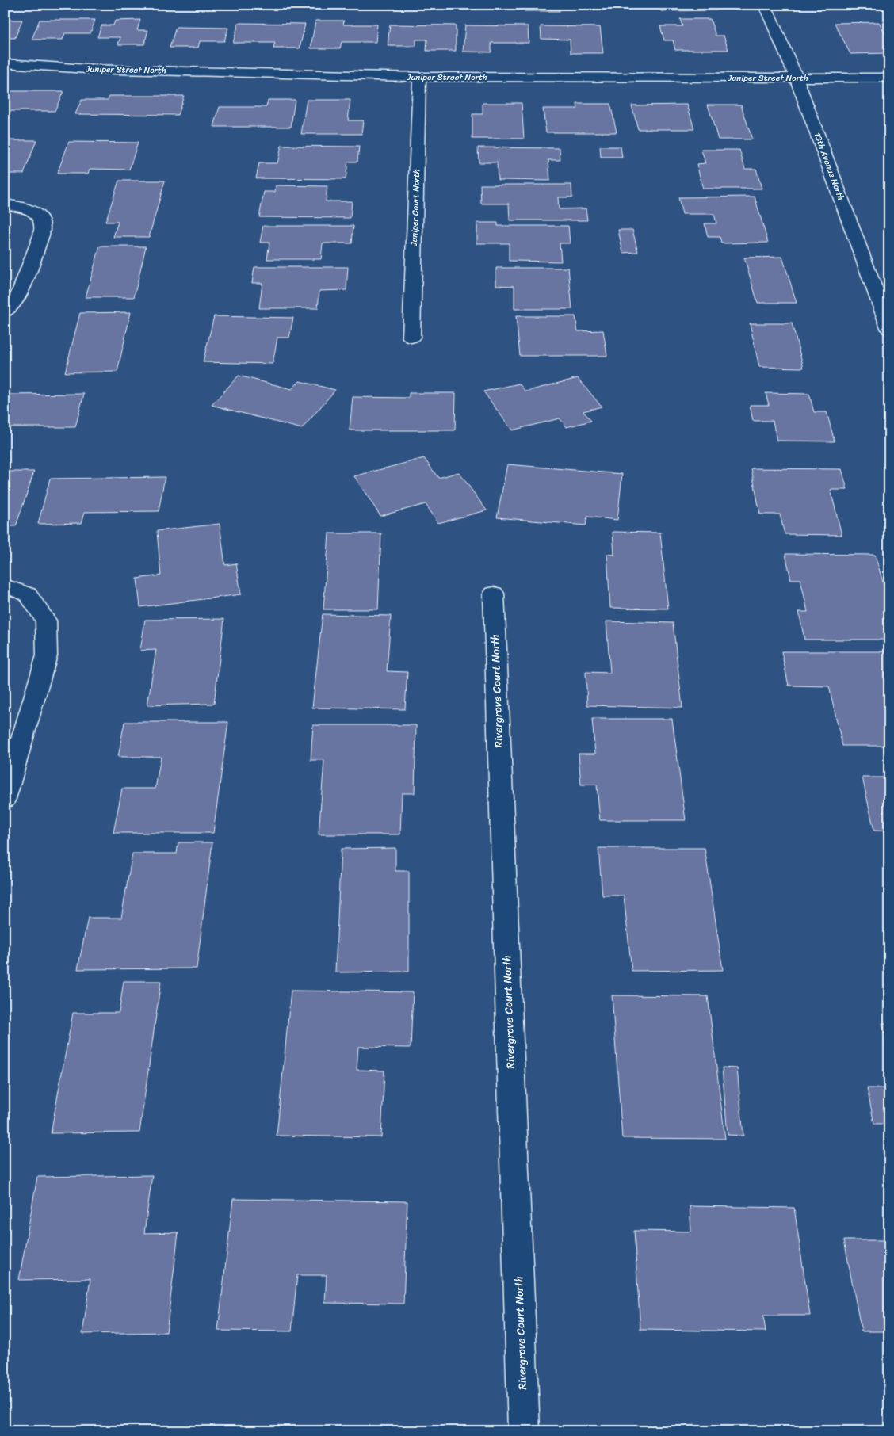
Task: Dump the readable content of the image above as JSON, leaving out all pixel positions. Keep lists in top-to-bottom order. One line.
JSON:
{"streets":{"street":["Juniper Street North","13th Avenue North","Juniper Court North","Rivergrove Court North"]},"crossings":[["Juniper Street North","13th Avenue North"],["Juniper Street North","Juniper Court North"]]}
